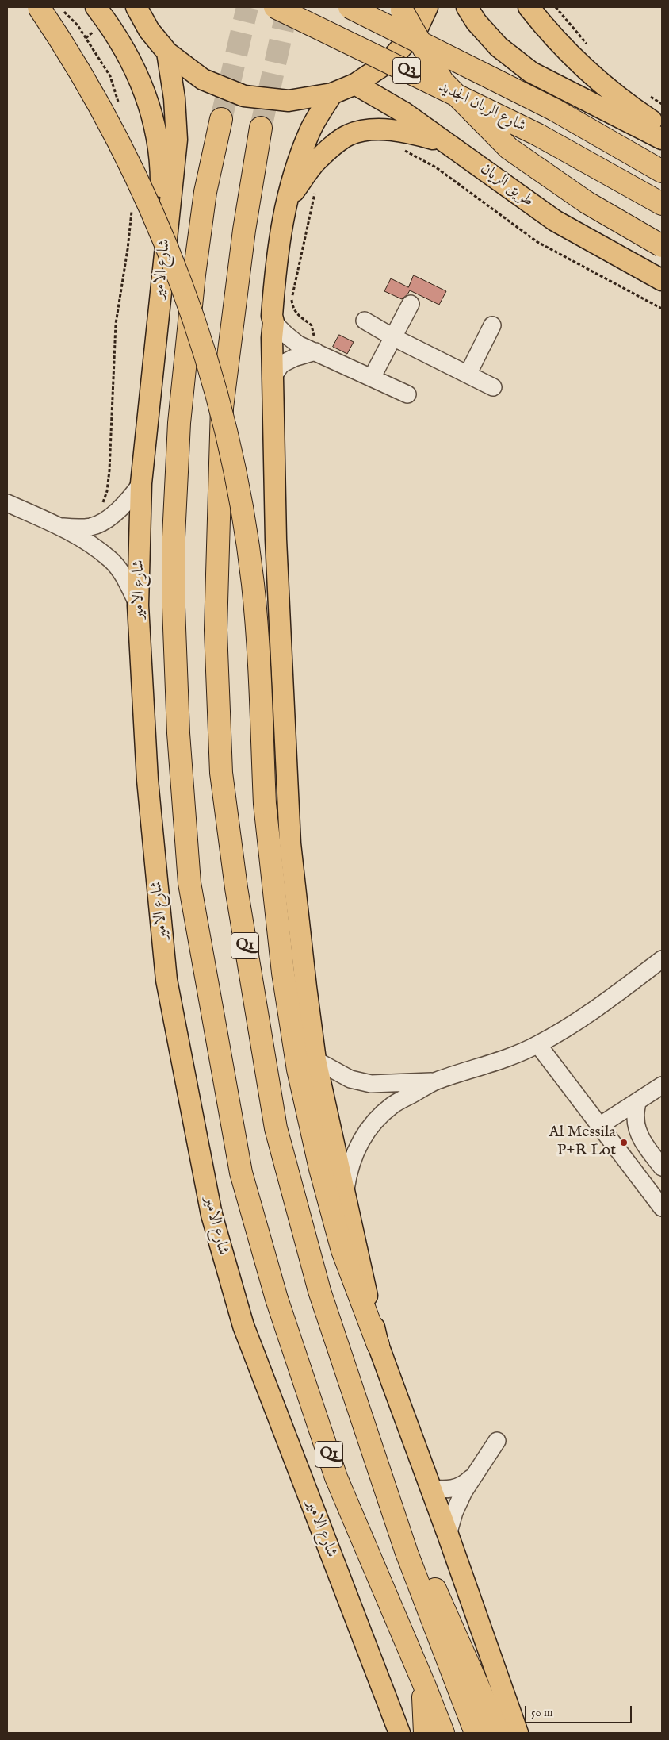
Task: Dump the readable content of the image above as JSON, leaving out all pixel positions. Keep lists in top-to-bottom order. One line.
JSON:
{"streets":{"highway":["Q3","شارع الريان الجديد","شارع الامير","Q1"],"main road":["طريق الريان"]},"places":["Al Messila P+R Lot"],"scale_bar":"50 m"}
